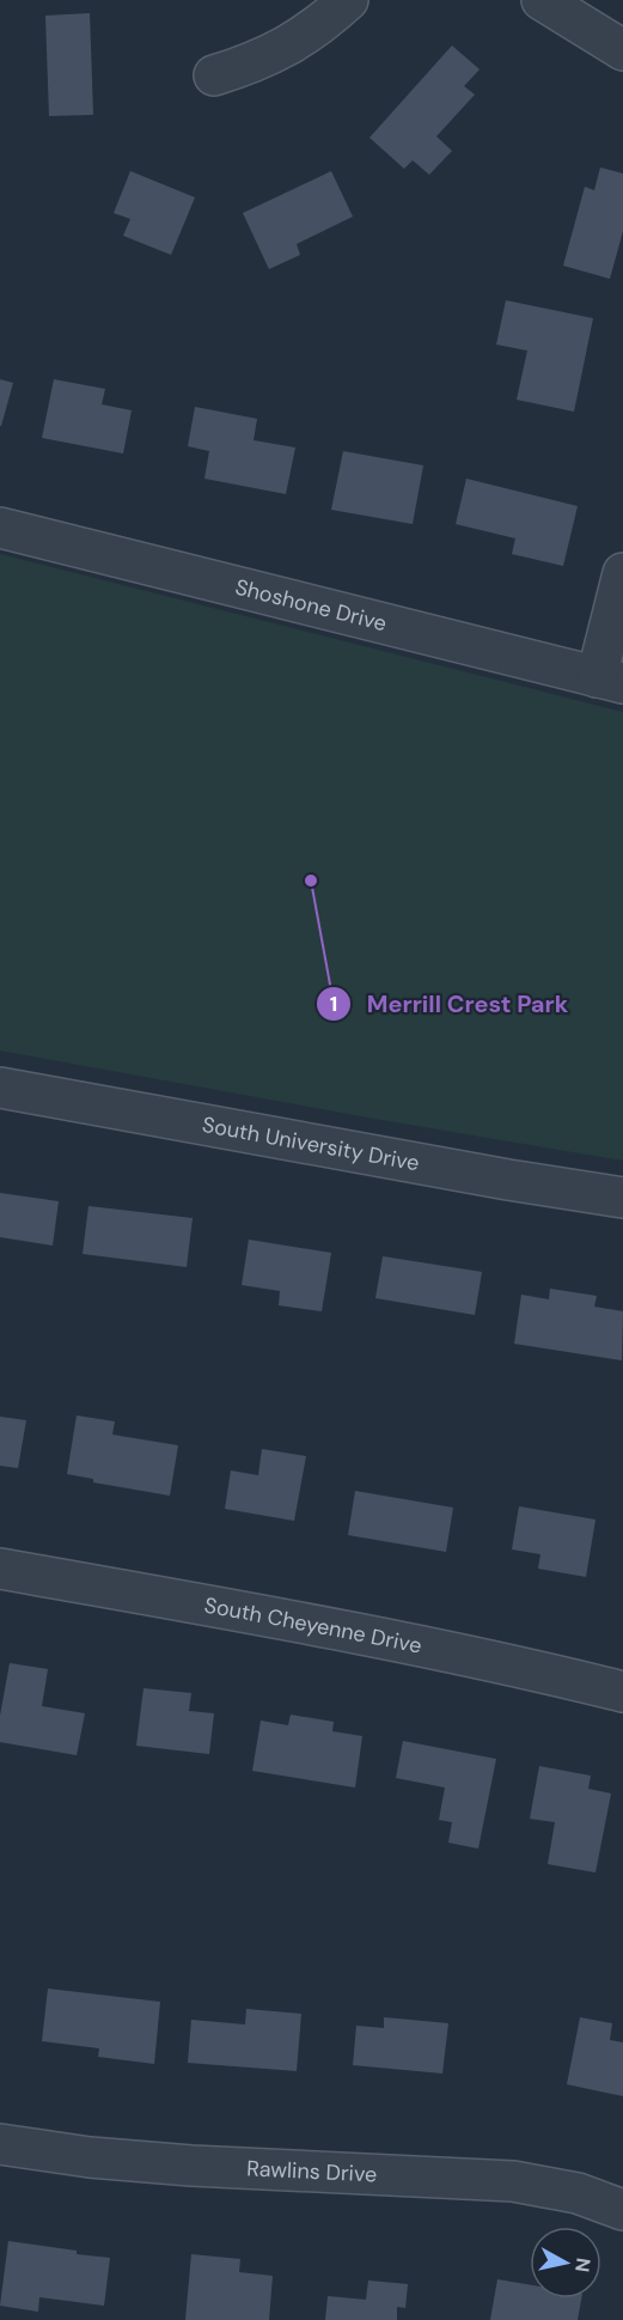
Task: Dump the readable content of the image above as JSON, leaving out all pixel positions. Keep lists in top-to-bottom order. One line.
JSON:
{"streets":{"street":["Shoshone Drive","South University Drive","South Cheyenne Drive","Rawlins Drive"]},"places":["Merrill Crest Park"],"north":"right"}
